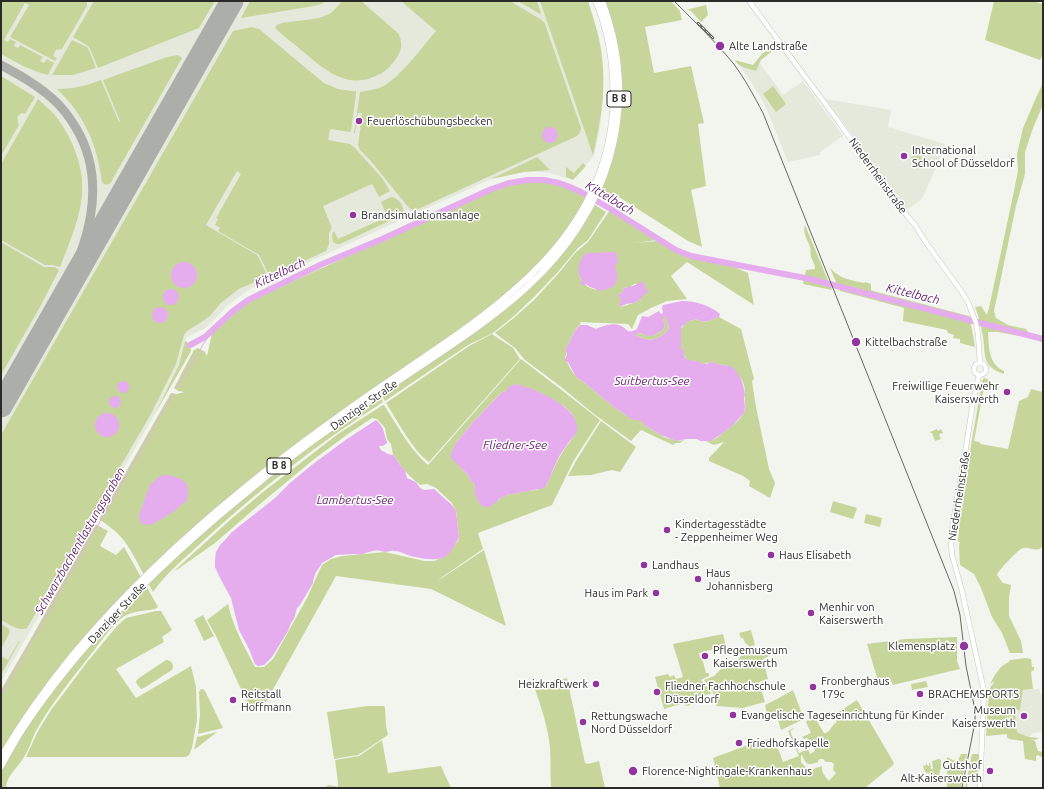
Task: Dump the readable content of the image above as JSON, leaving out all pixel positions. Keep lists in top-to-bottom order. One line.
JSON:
{"streets":{"highway":["B 8","Danziger Straße"],"main road":["Niederrheinstraße"]},"water":["Kittelbach","Suitbertus-See","Fliedner-See","Lambertus-See","Schwarzbachentlastungsgraben"],"places":["Alte Landstraße","Feuerlöschübungsbecken","International School of Düsseldorf","Brandsimulationsanlage","Kittelbachstraße","Freiwillige Feuerwehr Kaiserswerth","Kindertagesstädte - Zeppenheimer Weg","Haus Elisabeth","Landhaus","Haus Johannisberg","Haus im Park","Menhir von Kaiserswerth","Klemensplatz","Pflegemuseum Kaiserswerth","Heizkraftwerk","Fronberghaus 179c","Fliedner Fachhochschule Düsseldorf","BRACHEMSPORTS","Reitstall Hoffmann","Evangelische Tageseinrichtung für Kinder","Museum Kaiserswerth","Rettungswache Nord Düsseldorf","Friedhofskapelle","Florence-Nightingale-Krankenhaus","Gutshof Alt-Kaiserswerth"]}
